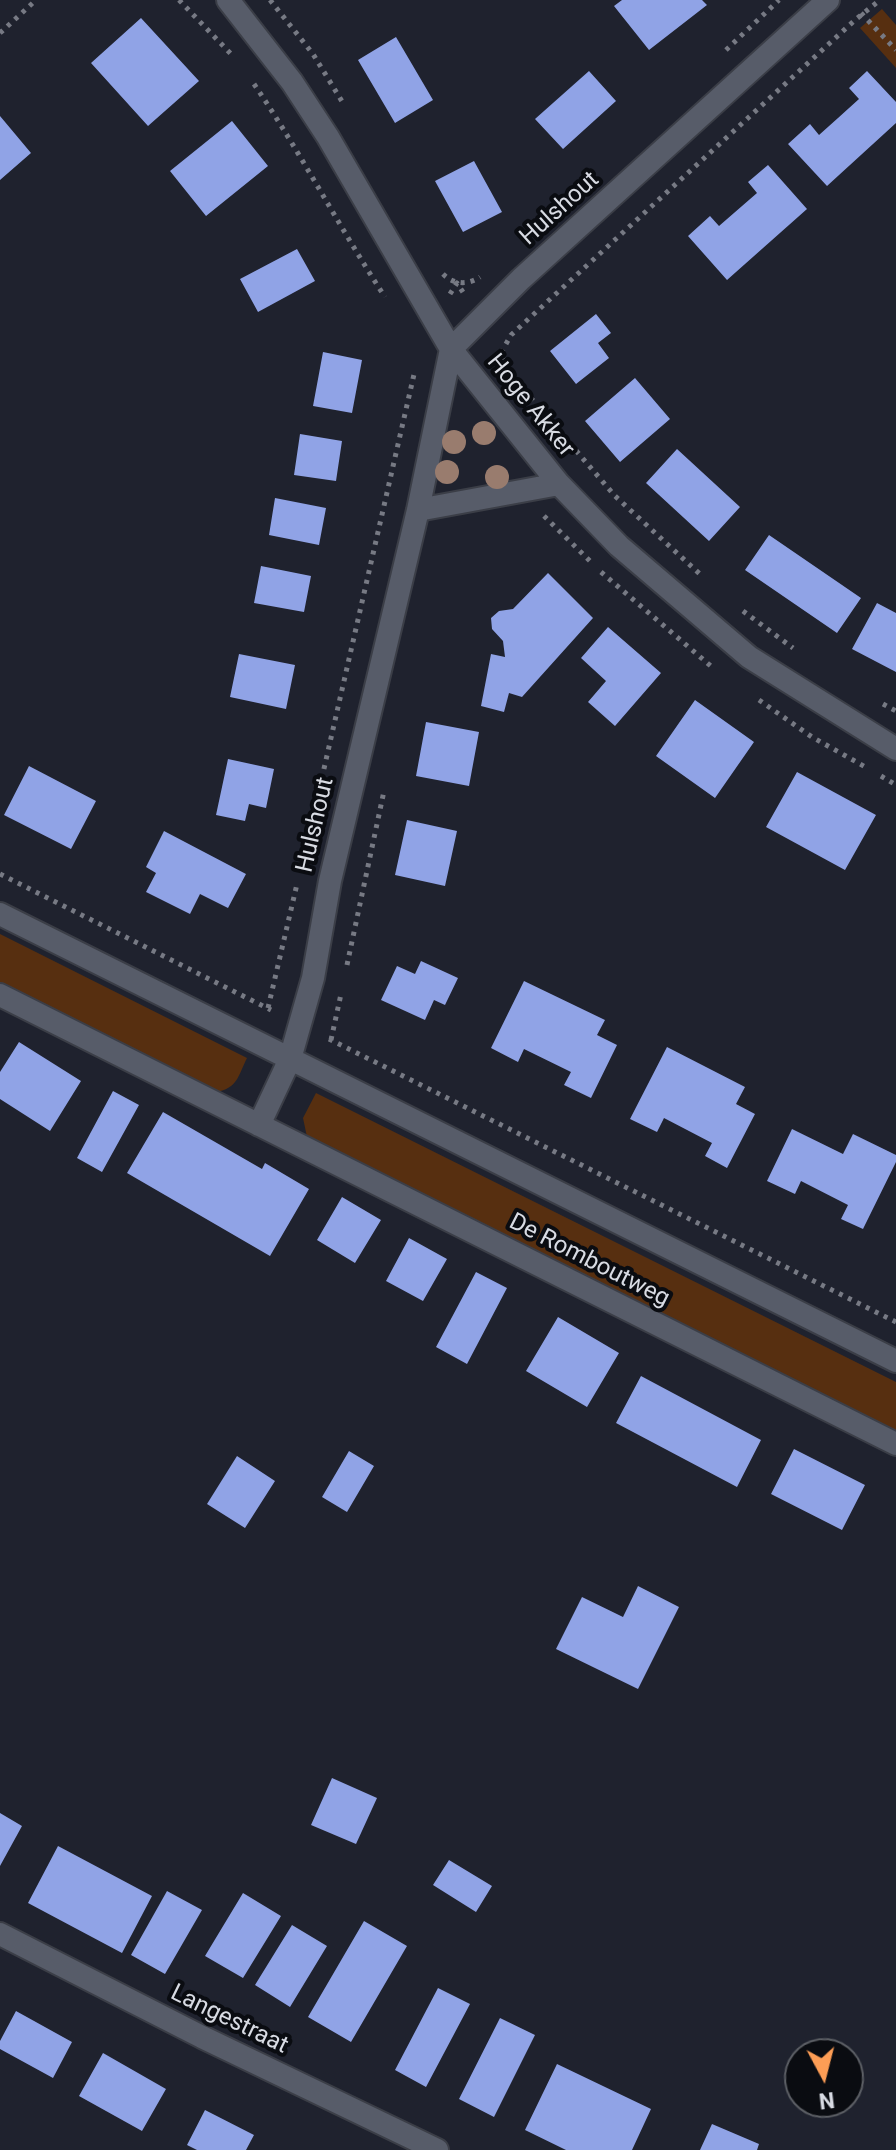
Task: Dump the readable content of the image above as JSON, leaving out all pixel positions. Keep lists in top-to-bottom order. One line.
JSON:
{"streets":{"street":["Hulshout","Hoge Akker","De Romboutweg","Langestraat"]},"crossings":[["Hulshout","Hoge Akker"],["Hulshout","De Romboutweg"]],"north":"bottom"}
